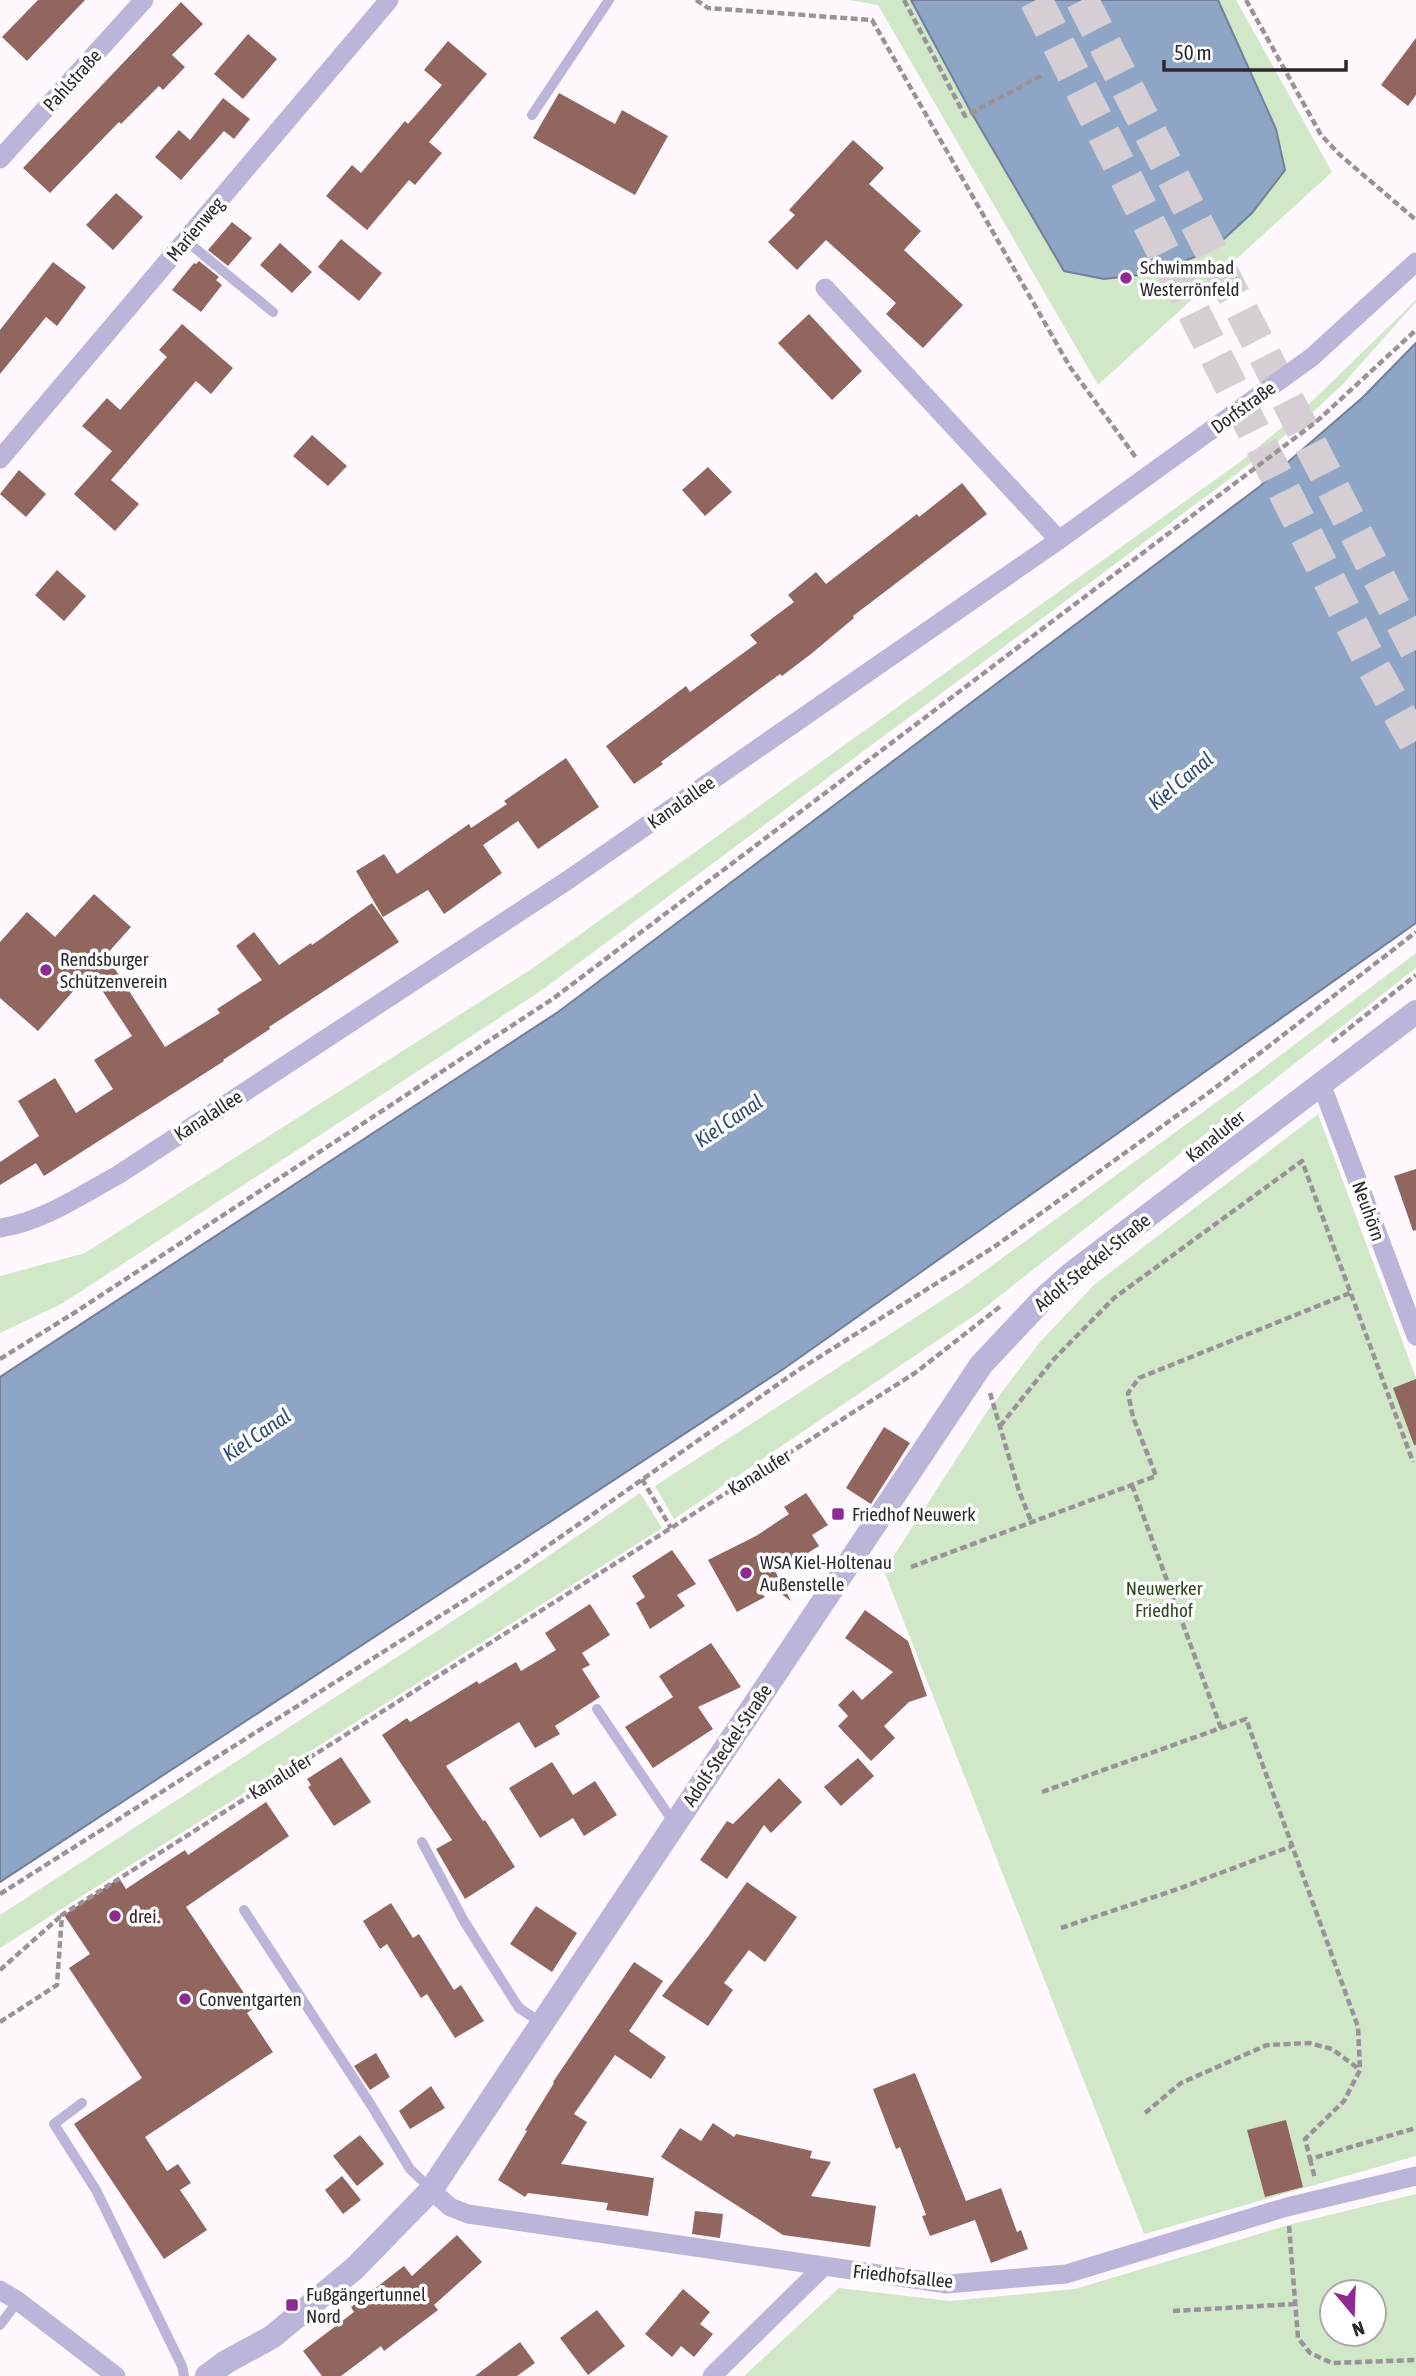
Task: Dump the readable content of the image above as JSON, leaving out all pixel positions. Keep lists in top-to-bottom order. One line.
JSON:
{"streets":{"street":["Pahlstraße","Marienweg","Dorfstraße","Kanalallee","Kanalufer","Neuhörn","Adolf-Steckel-Straße","Friedhofsallee"]},"crossings":[["Dorfstraße","Kanalallee"],["Kanalufer","Neuhörn"],["Kanalufer","Adolf-Steckel-Straße"],["Adolf-Steckel-Straße","Friedhofsallee"]],"water":["Kiel Canal"],"parks":["Neuwerker Friedhof"],"places":{"other":["Schwimmbad Westerrönfeld","Rendsburger Schützenverein","WSA Kiel-Holtenau Außenstelle","drei.","Conventgarten"],"transit":["Friedhof Neuwerk","Fußgängertunnel Nord"]},"scale_bar":"50 m","north":"bottom"}
